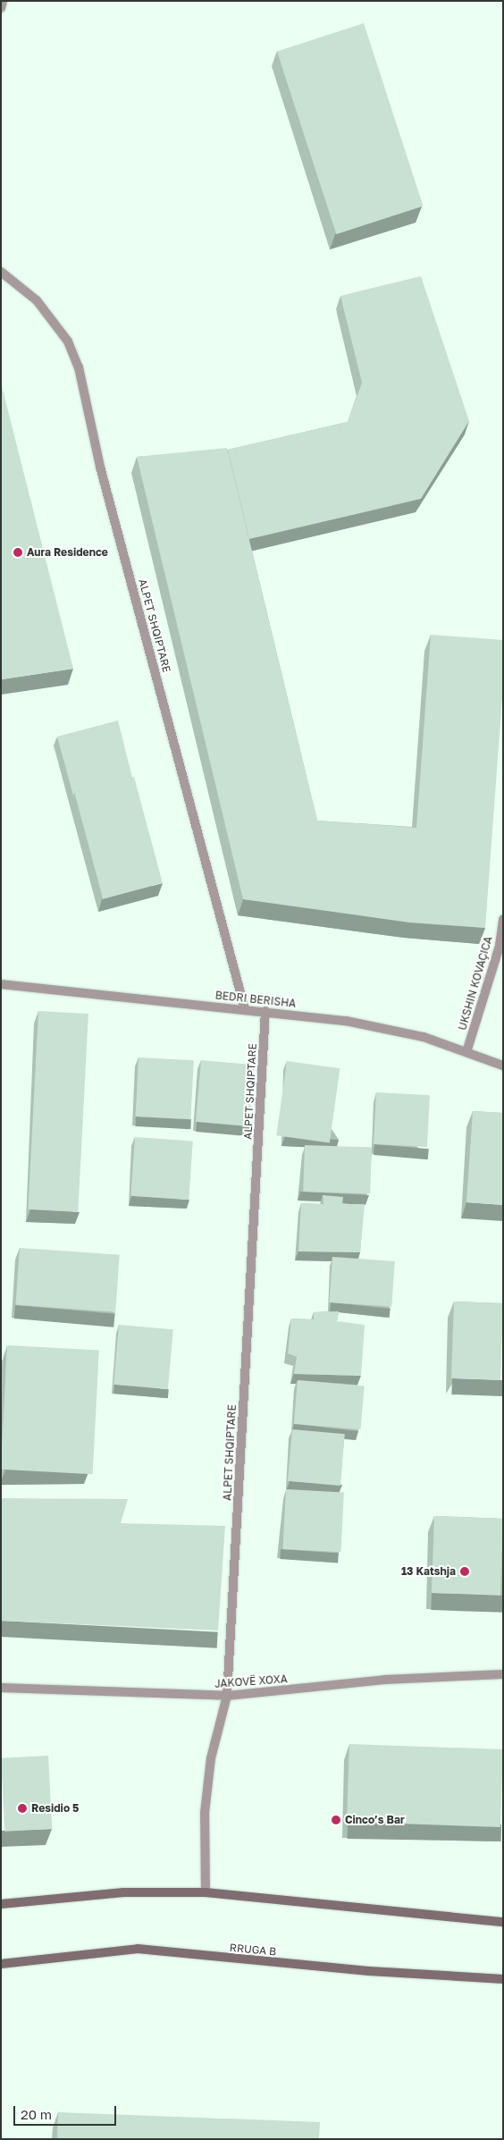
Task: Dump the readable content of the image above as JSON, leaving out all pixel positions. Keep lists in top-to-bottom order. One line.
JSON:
{"streets":{"main road":["RRUGA B"],"street":["ALPET SHQIPTARE","UKSHIN KOVAÇICA","BEDRI BERISHA","JAKOVË XOXA"]},"crossings":[["ALPET SHQIPTARE","BEDRI BERISHA"],["ALPET SHQIPTARE","JAKOVË XOXA"],["UKSHIN KOVAÇICA","BEDRI BERISHA"]],"places":["Aura Residence","13 Katshja","Residio 5","Cinco’s Bar"],"scale_bar":"20 m"}
